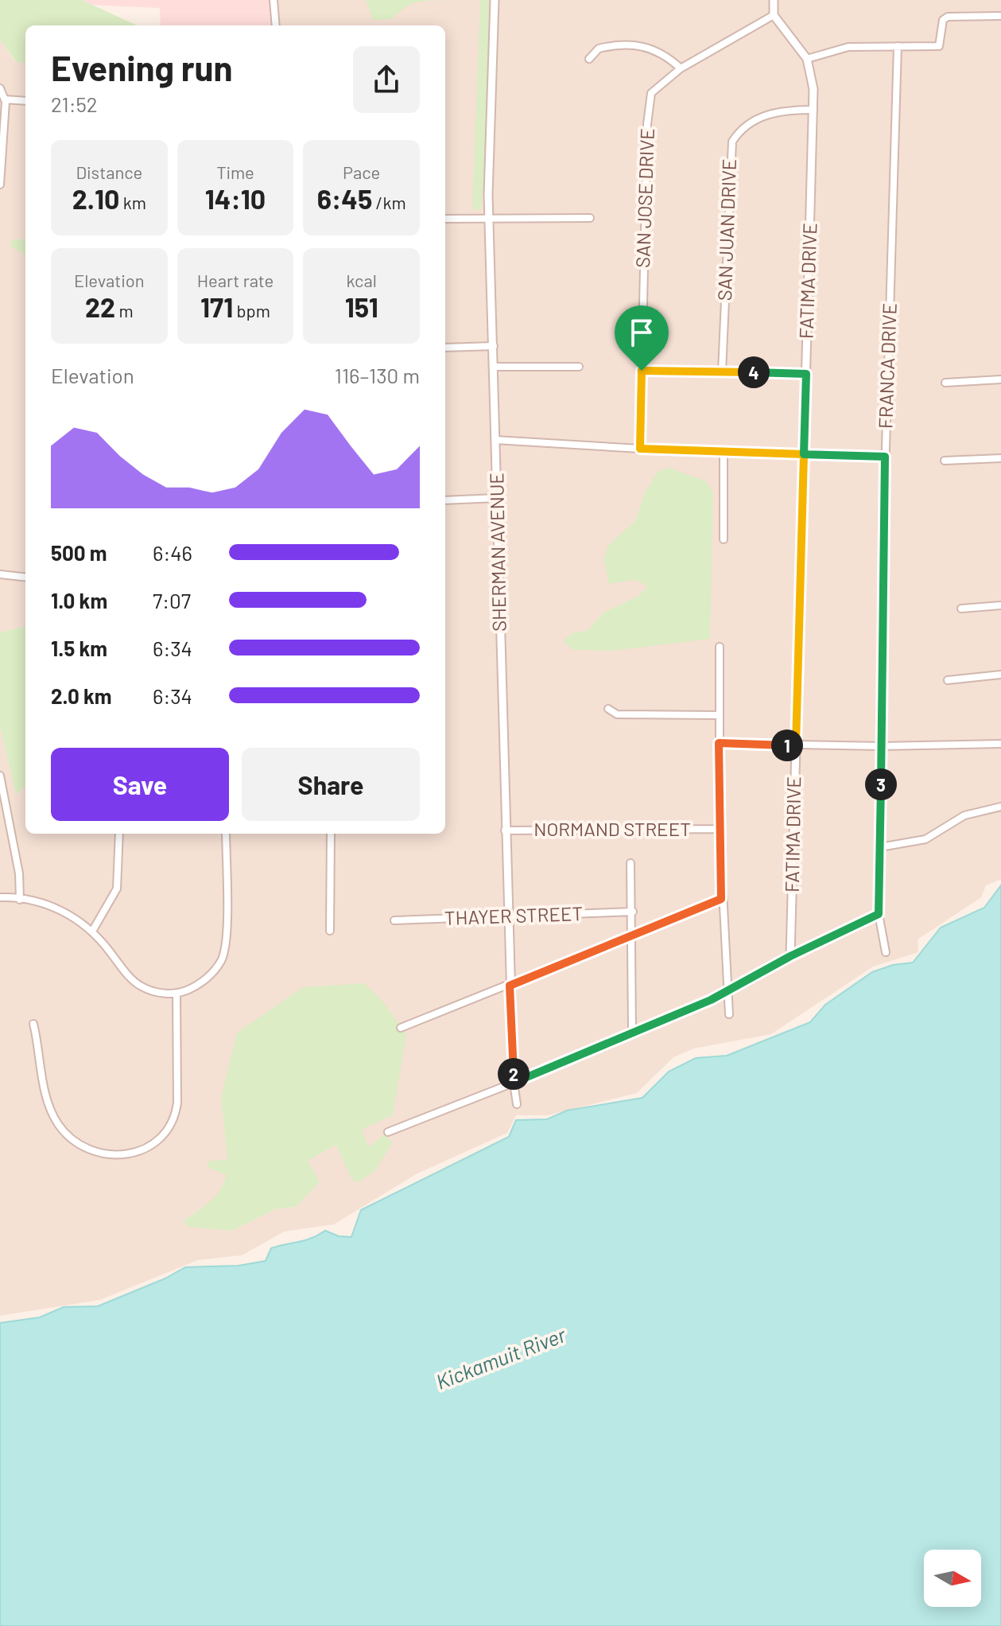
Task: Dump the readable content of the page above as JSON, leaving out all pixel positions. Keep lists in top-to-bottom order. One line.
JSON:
{"streets":{"street":["SAN JOSE DRIVE","SAN JUAN DRIVE","FATIMA DRIVE","FRANCA DRIVE","SHERMAN AVENUE","NORMAND STREET","THAYER STREET"]},"crossings":[["SAN JOSE DRIVE","FATIMA DRIVE"],["SAN JUAN DRIVE","FATIMA DRIVE"],["SHERMAN AVENUE","NORMAND STREET"],["SHERMAN AVENUE","THAYER STREET"]],"water":["Kickamuit River"],"north":"right","page":{"heading":["Evening run","21:52"],"stats":[["Distance","2.10 km"],["Time","14:10"],["Pace","6:45 /km"],["Elevation","22 m"],["Heart rate","171 bpm"],["kcal","151"]],"chart":["Elevation","116–130 m"],"pins":["4","1","3","2"],"list":[{"name":"500 m","note":"6:46"},{"name":"1.0 km","note":"7:07"},{"name":"1.5 km","note":"6:34"},{"name":"2.0 km","note":"6:34"}],"buttons":["Save","Share"]}}
